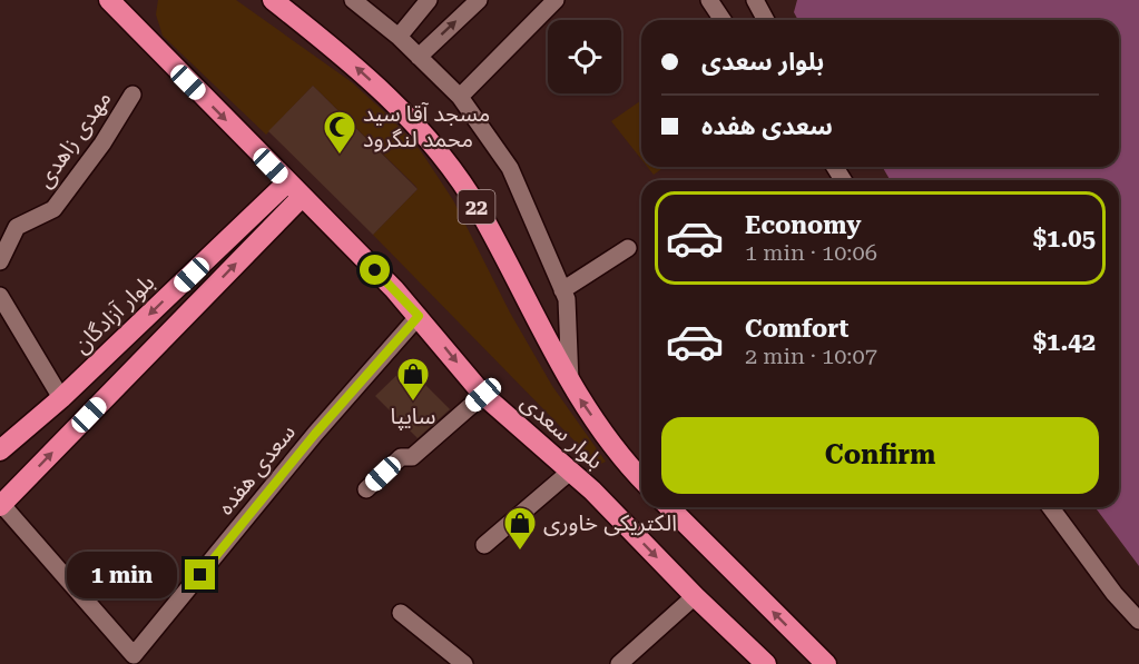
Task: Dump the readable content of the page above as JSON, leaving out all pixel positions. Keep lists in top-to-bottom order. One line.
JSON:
{"streets":{"highway":["22","بلوار آزادگان","بلوار سعدی"],"street":["مهدی زاهدی","سعدی هفده"]},"crossings":[["بلوار آزادگان","بلوار سعدی"],["بلوار سعدی","سعدی هفده"]],"places":{"mosque":["مسجد آقا سید محمد لنگرود"],"shop":["سایپا","الکتریکی خاوری"]},"page":{"banner":["بلوار سعدی","سعدی هفده"],"list":[{"name":"Economy","note":"1 min · 10:06","value":"$1.05"},{"name":"Comfort","note":"2 min · 10:07","value":"$1.42"}],"buttons":"Confirm","bubble":"1 min"}}
